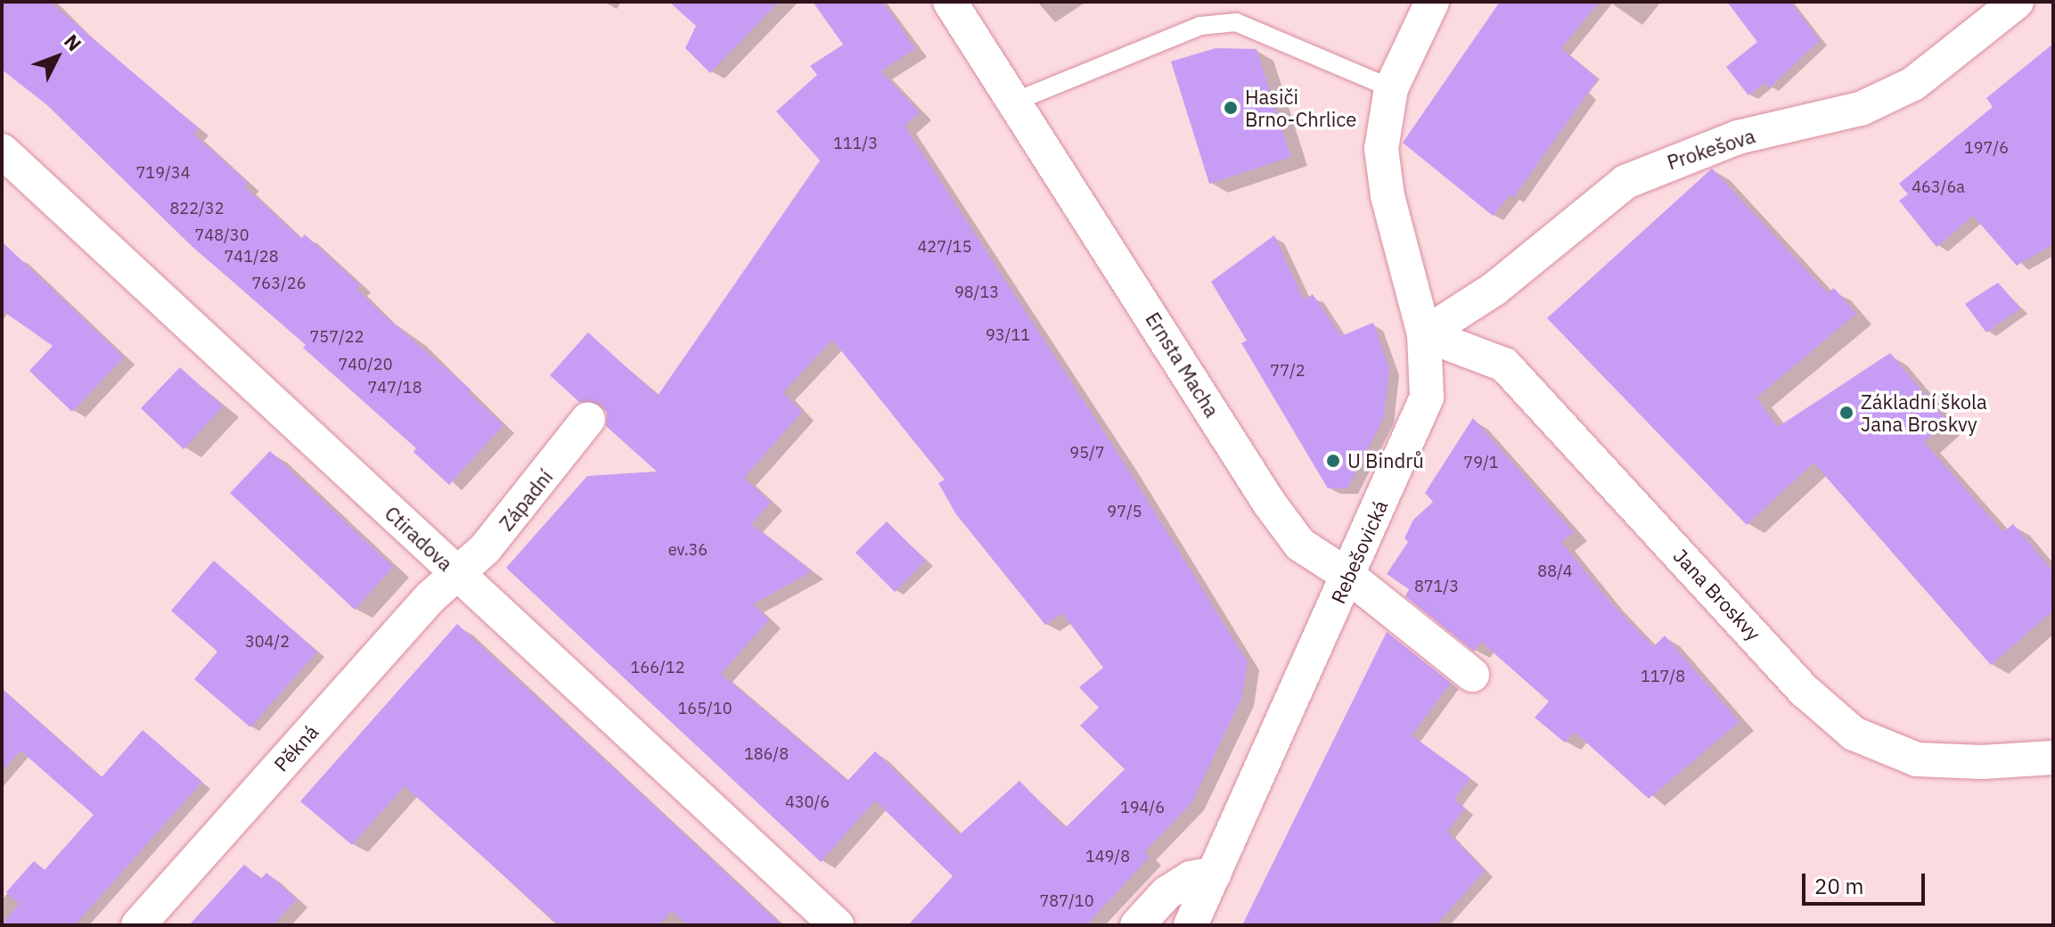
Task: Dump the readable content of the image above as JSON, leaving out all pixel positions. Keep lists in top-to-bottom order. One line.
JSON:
{"streets":{"street":["Prokešova","Ernsta Macha","Západní","Ctiradova","Rebešovická","Jana Broskvy","Pěkná"]},"crossings":[["Prokešova","Rebešovická"],["Prokešova","Jana Broskvy"],["Ernsta Macha","Rebešovická"],["Západní","Ctiradova"],["Západní","Pěkná"],["Ctiradova","Pěkná"],["Rebešovická","Jana Broskvy"]],"places":["Hasiči Brno-Chrlice","Základní škola Jana Broskvy","U Bindrů"],"house_numbers":["111/3","197/6","719/34","463/6a","822/32","748/30","427/15","741/28","763/26","98/13","93/11","757/22","740/20","77/2","747/18","95/7","79/1","97/5","ev.36","88/4","871/3","304/2","166/12","117/8","165/10","186/8","430/6","194/6","149/8","787/10"],"scale_bar":"20 m","north":"top right"}
